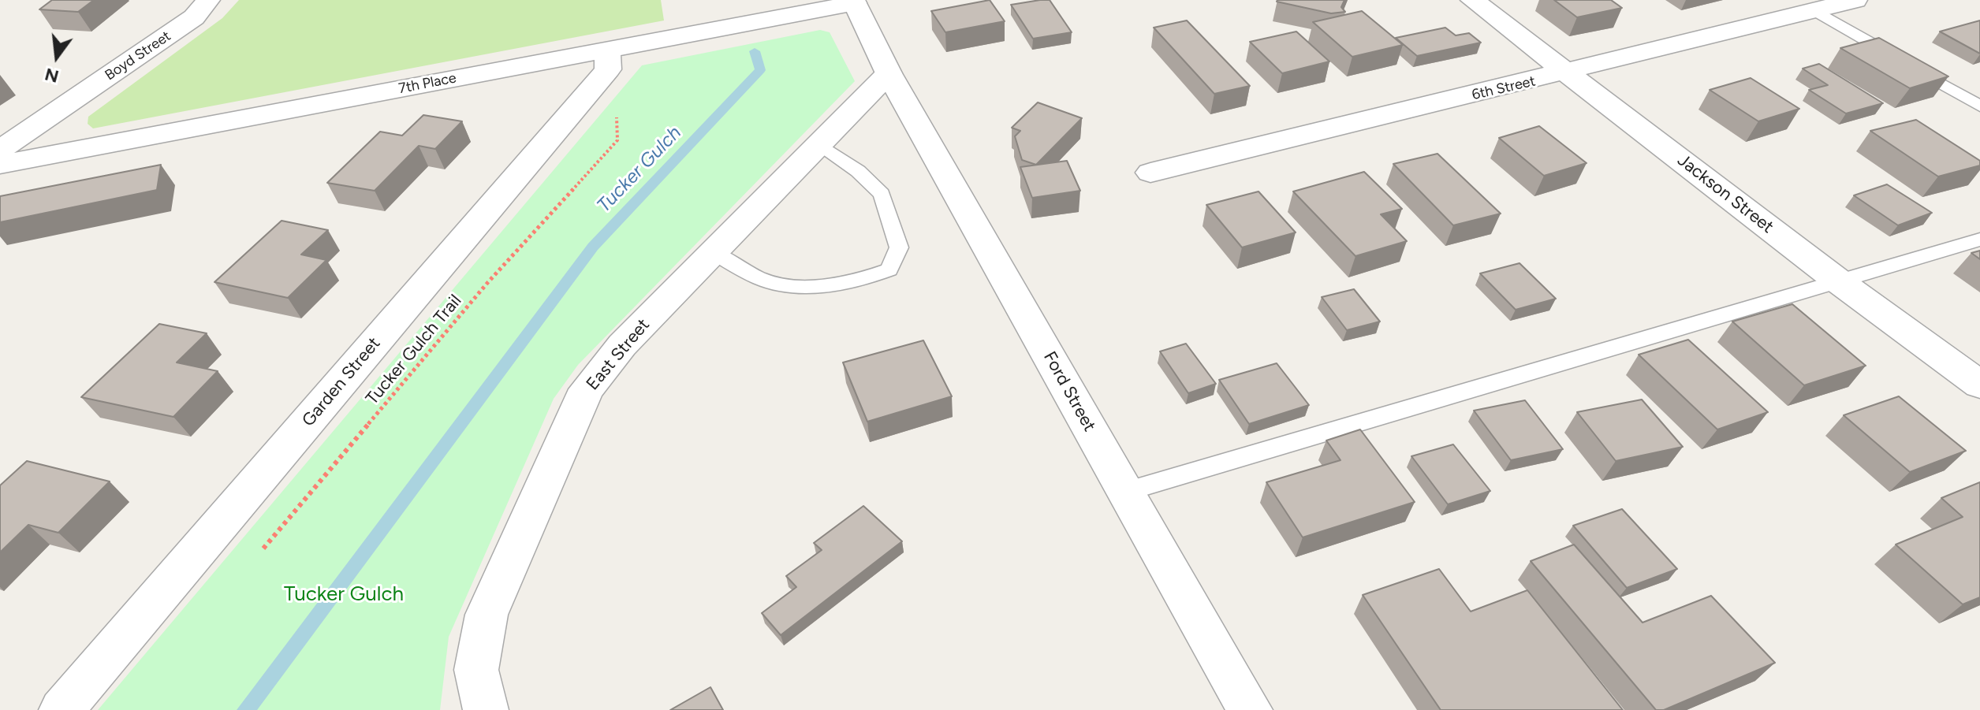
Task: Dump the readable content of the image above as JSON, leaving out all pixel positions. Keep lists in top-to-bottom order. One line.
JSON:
{"streets":{"street":["Boyd Street","7th Place","6th Street","Jackson Street","East Street","Garden Street","Ford Street"],"path":["Tucker Gulch Trail"]},"crossings":[["7th Place","Garden Street"],["7th Place","Ford Street"],["6th Street","Jackson Street"],["East Street","Ford Street"]],"water":["Tucker Gulch"],"parks":["Tucker Gulch"],"north":"bottom"}
